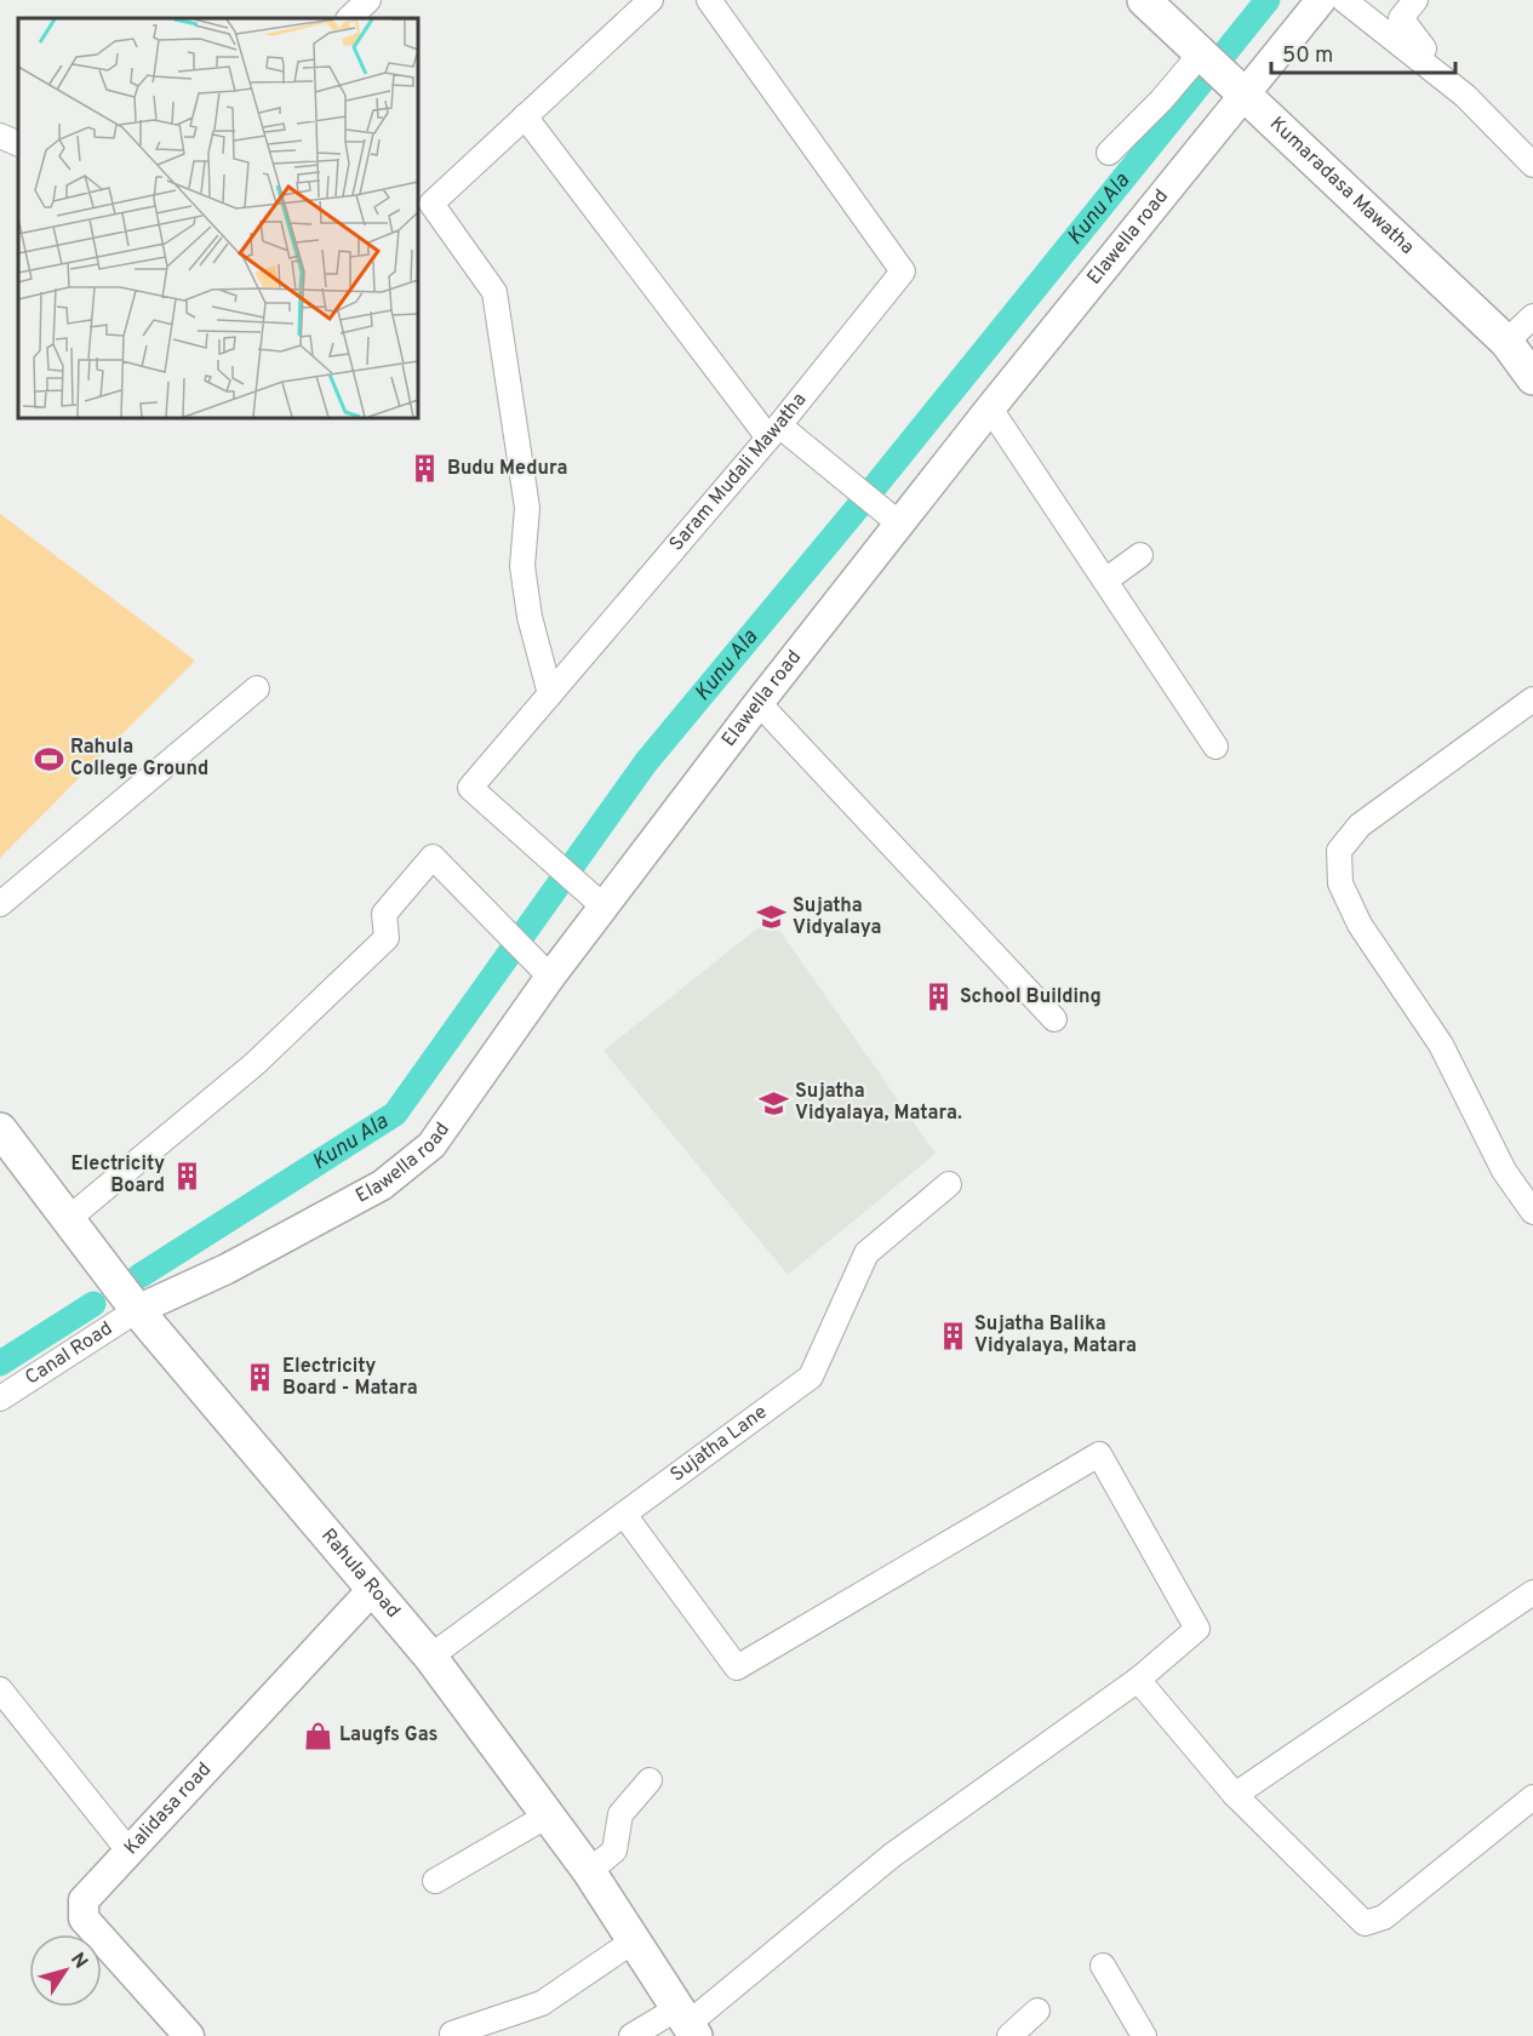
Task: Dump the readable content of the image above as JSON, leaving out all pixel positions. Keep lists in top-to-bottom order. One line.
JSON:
{"streets":{"main road":["Kumaradasa Mawatha","Rahula Road"],"street":["Elawella road","Saram Mudali Mawatha","Canal Road","Sujatha Lane","Kalidasa road"]},"crossings":[["Kumaradasa Mawatha","Elawella road"],["Elawella road","Saram Mudali Mawatha"],["Elawella road","Canal Road"],["Elawella road","Rahula Road"],["Canal Road","Rahula Road"],["Sujatha Lane","Rahula Road"],["Rahula Road","Kalidasa road"]],"water":["Kunu Ala"],"places":{"building":["Budu Medura","School Building","Electricity Board","Sujatha Balika Vidyalaya, Matara","Electricity Board - Matara"],"sports":["Rahula College Ground"],"school or university":["Sujatha Vidyalaya","Sujatha Vidyalaya, Matara."],"shop":["Laugfs Gas"]},"scale_bar":"50 m","north":"top right"}
